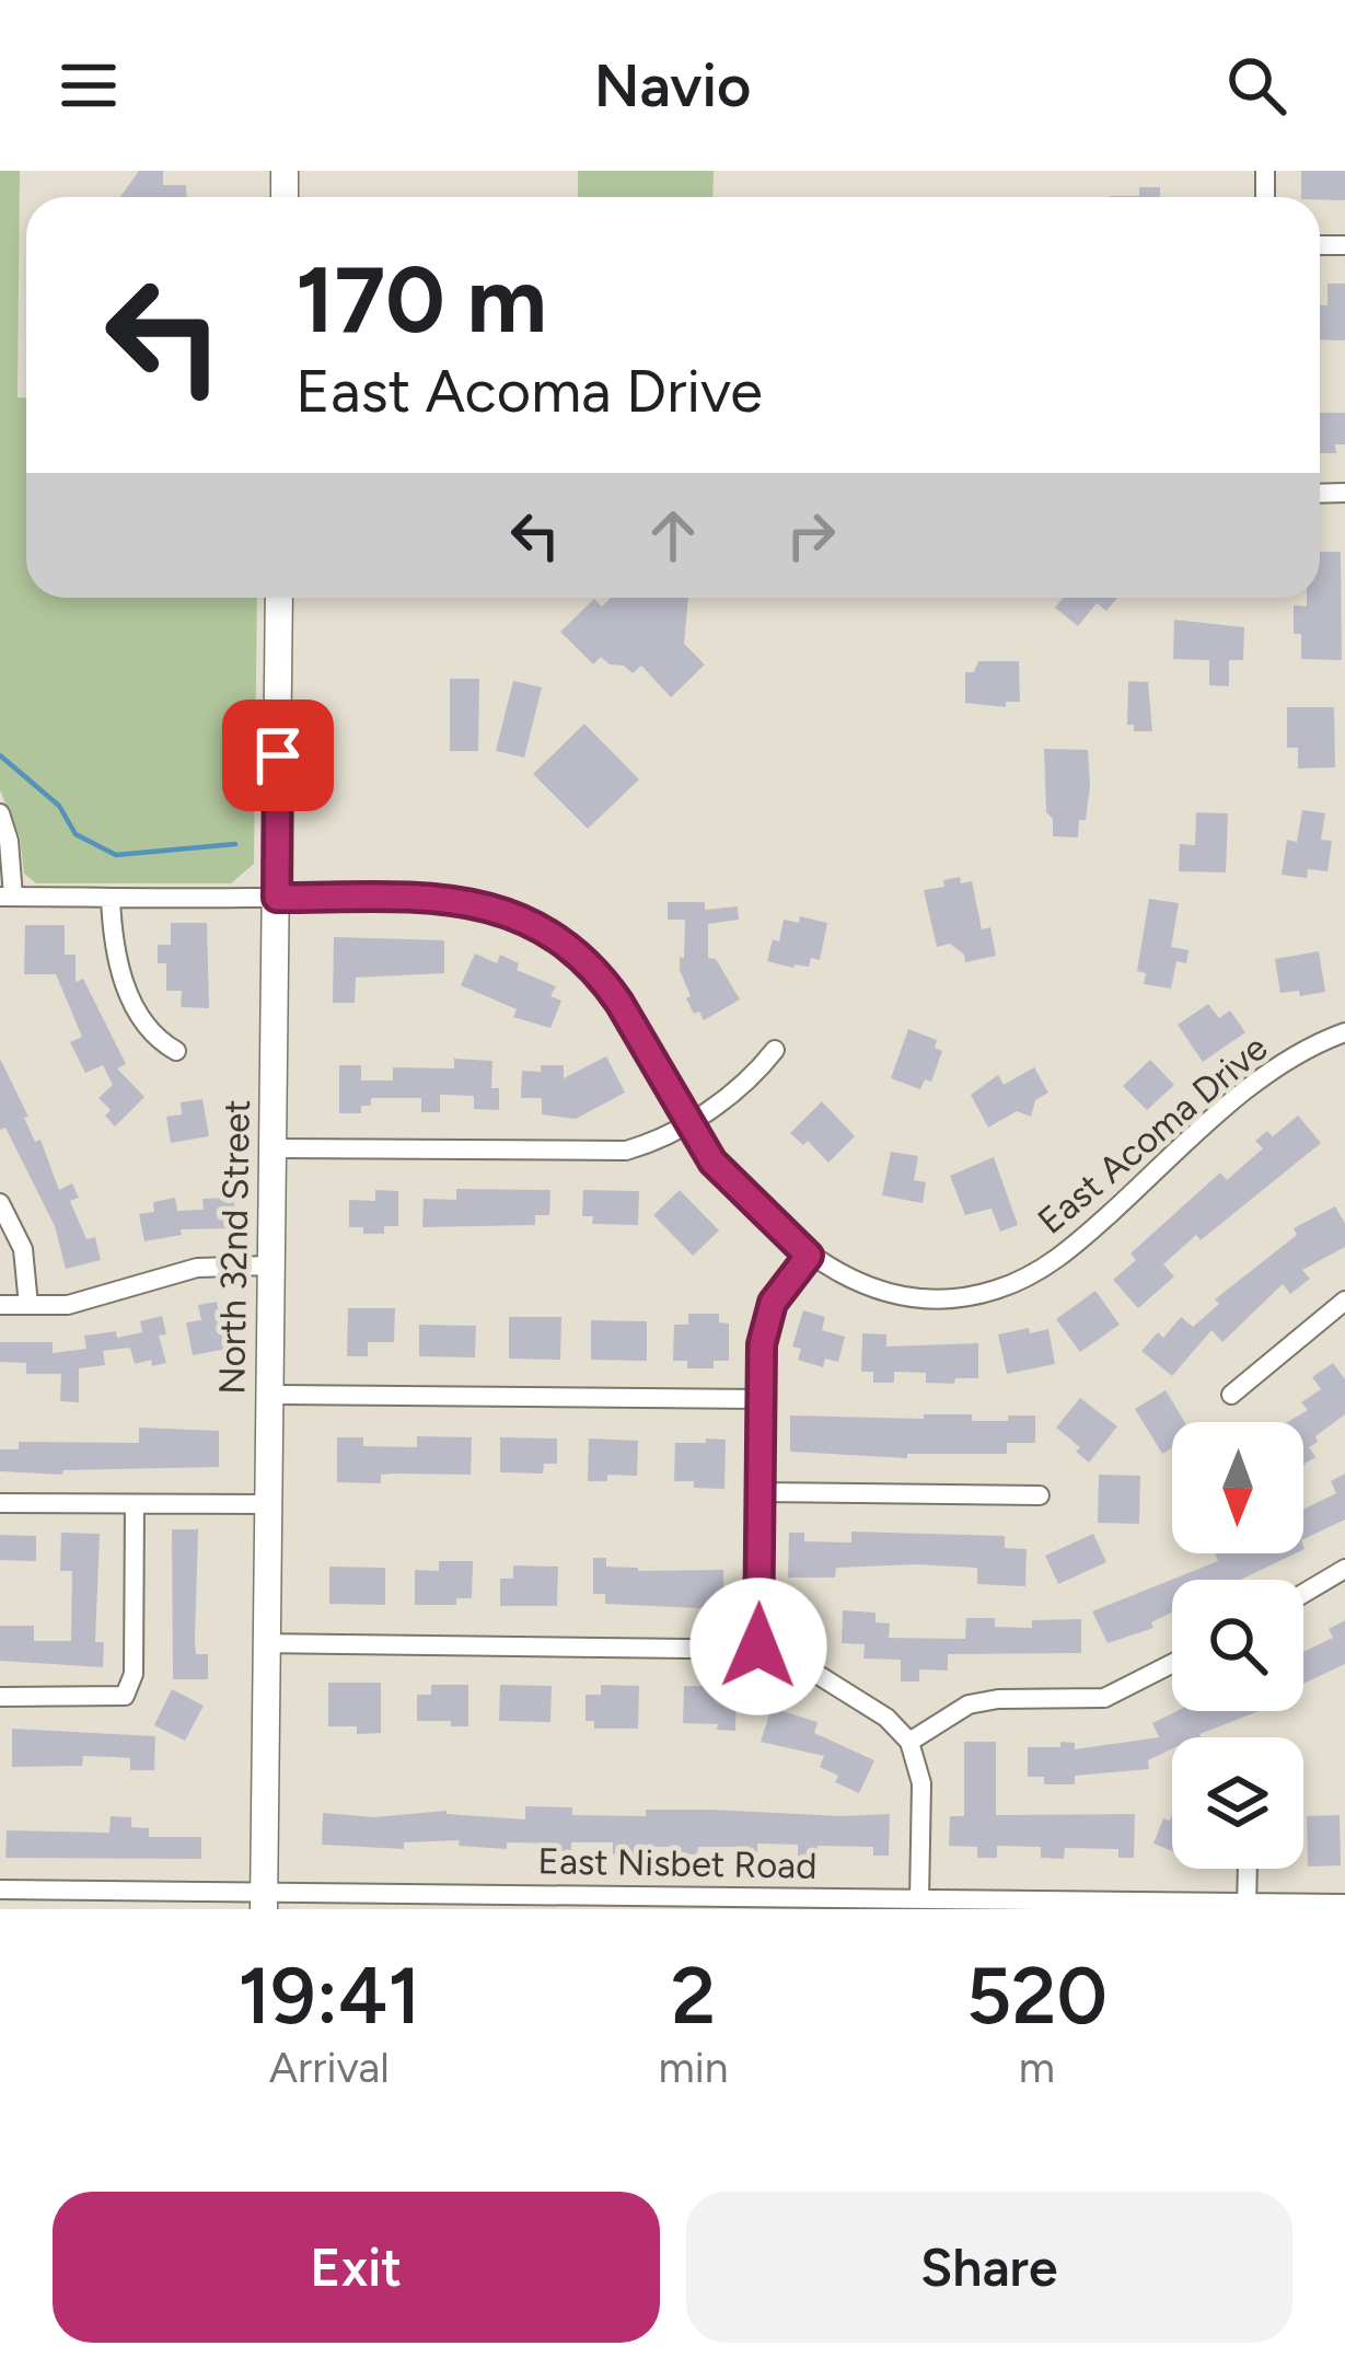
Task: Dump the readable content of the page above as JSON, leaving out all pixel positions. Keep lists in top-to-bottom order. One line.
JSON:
{"streets":{"main road":["North 32nd Street"],"street":["East Acoma Drive","East Nisbet Road"]},"crossings":[["East Acoma Drive","North 32nd Street"],["North 32nd Street","East Nisbet Road"]],"north":"bottom","page":{"header":"Navio","turn":["170 m","East Acoma Drive"],"eta":["19:41","Arrival","2","min","520","m"],"buttons":["Exit","Share"]}}
